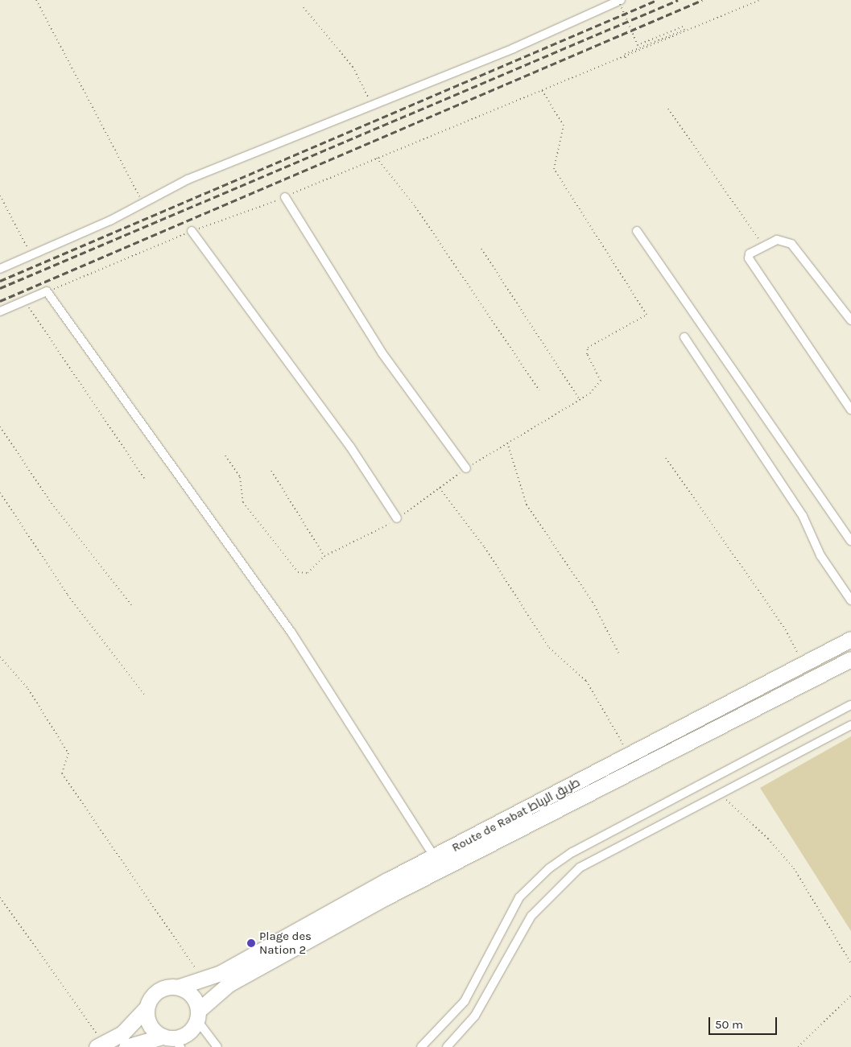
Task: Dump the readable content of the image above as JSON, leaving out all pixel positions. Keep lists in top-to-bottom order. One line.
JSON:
{"streets":{"highway":["Route de Rabat طريق الرباط"]},"places":["Plage des Nation 2"],"scale_bar":"50 m"}
